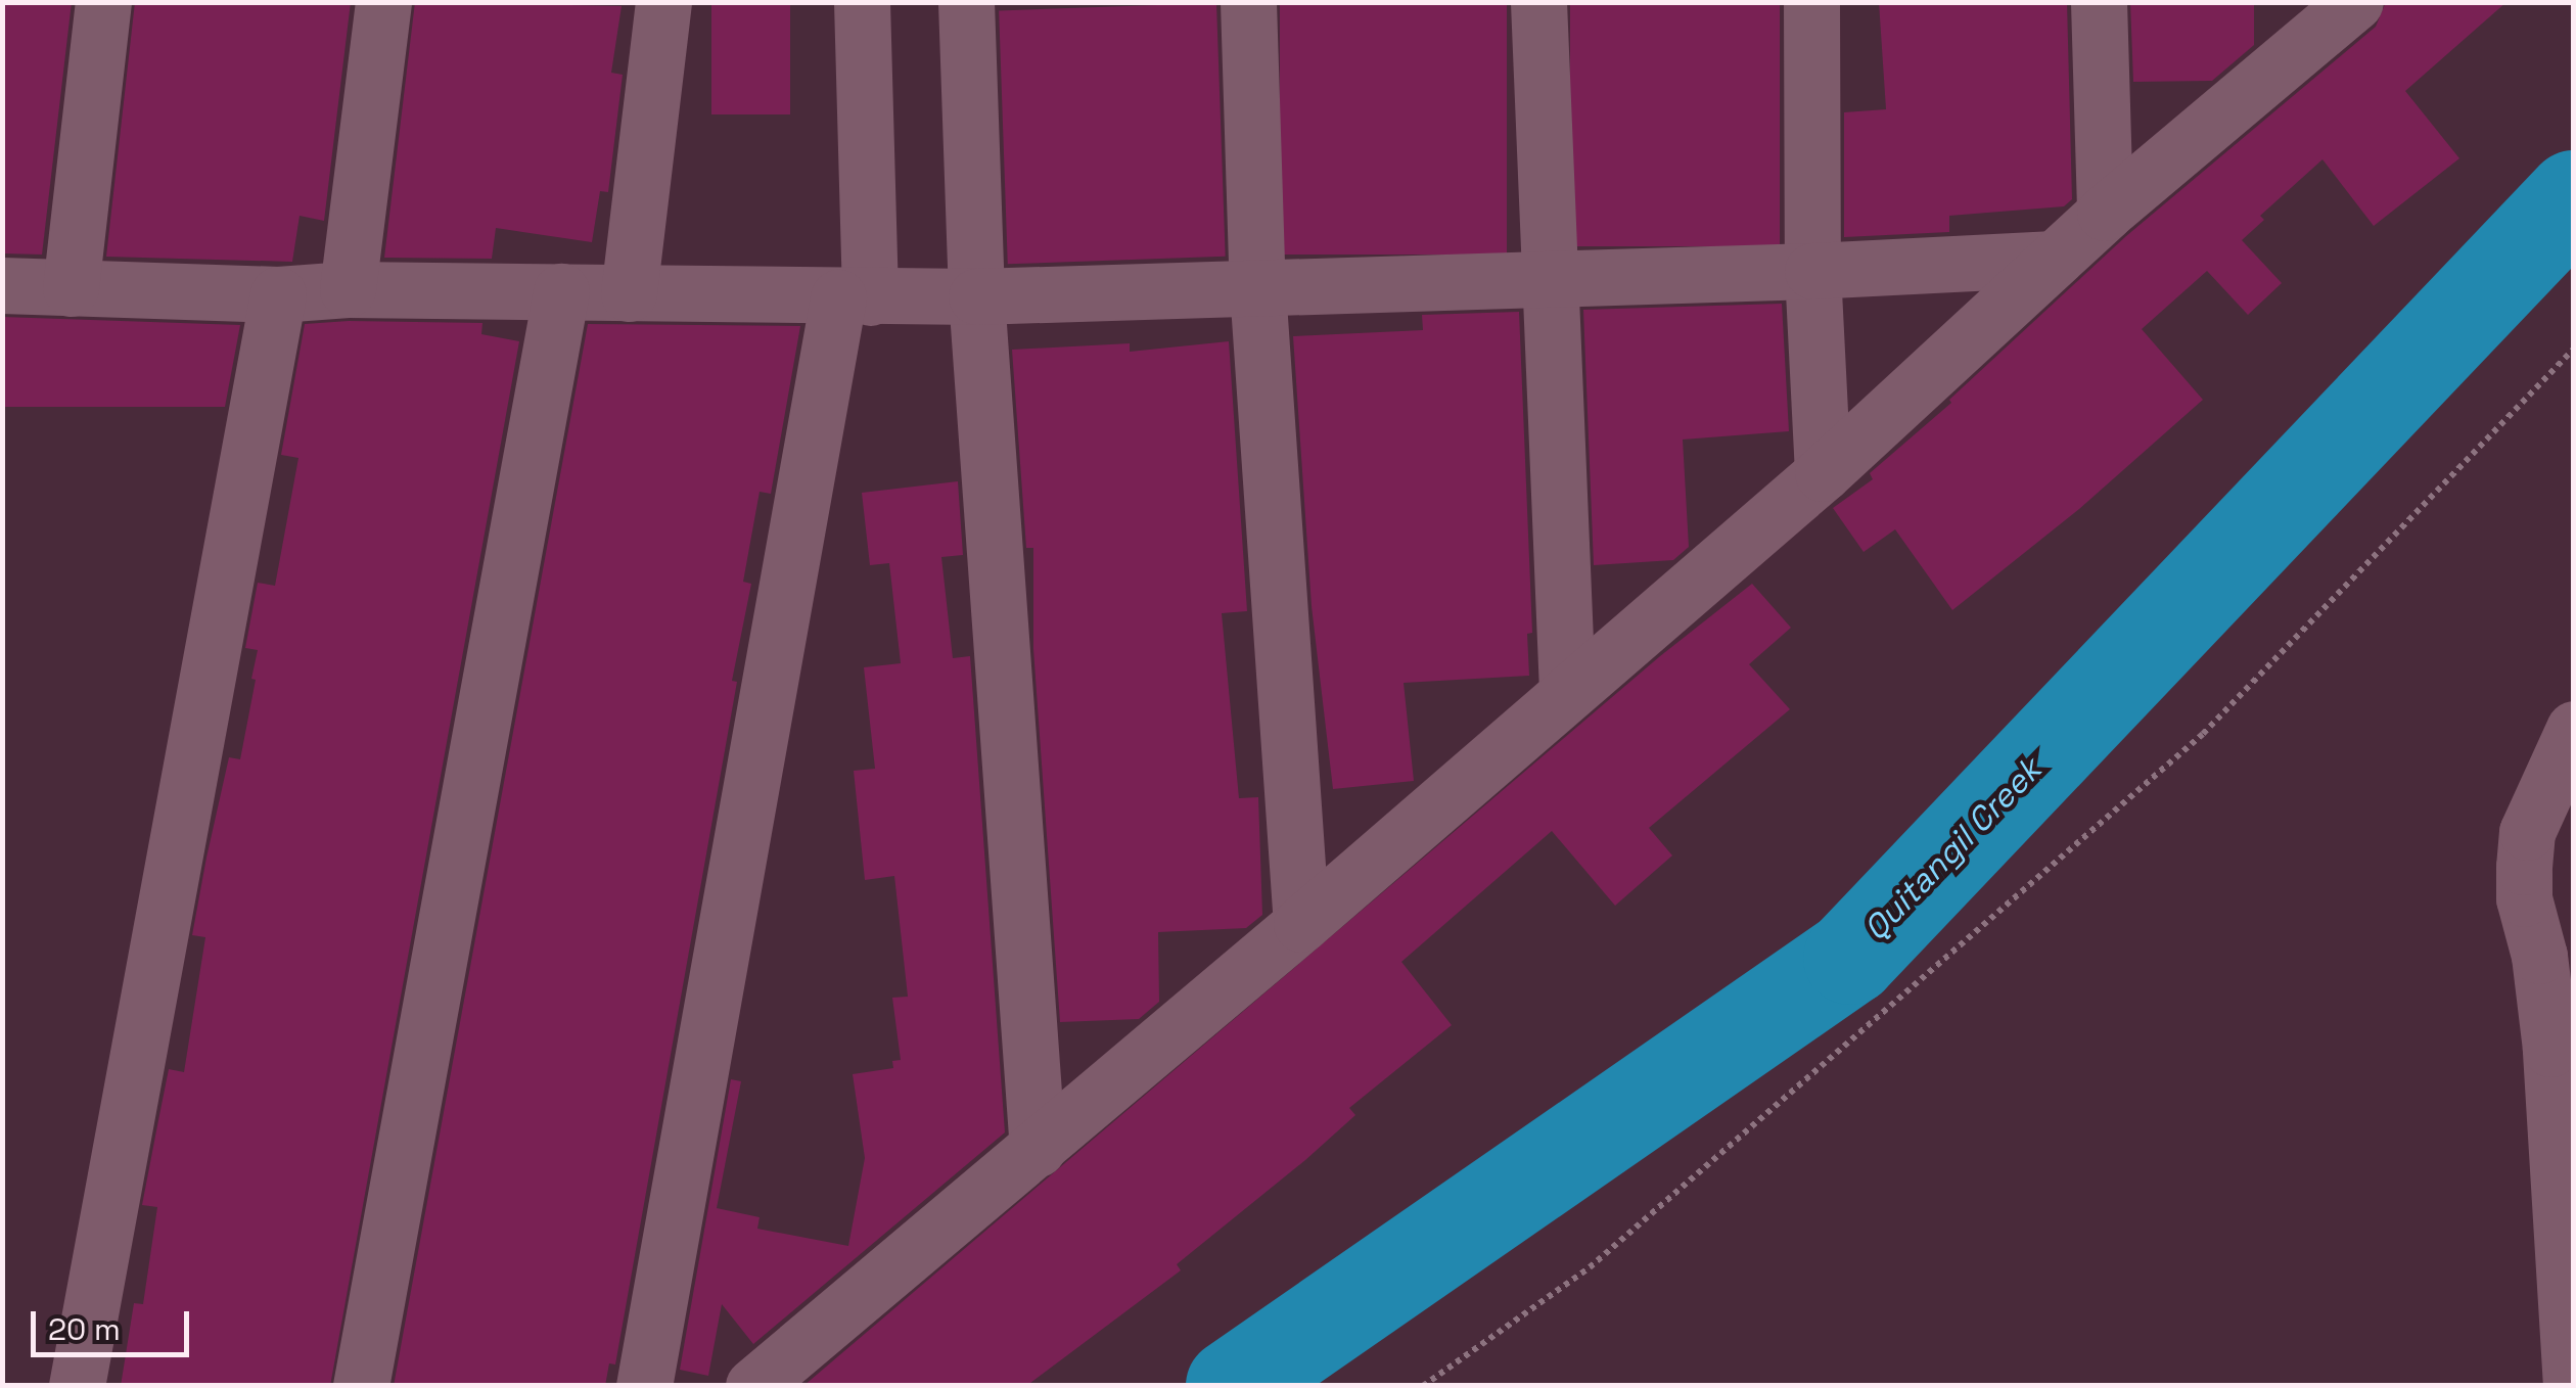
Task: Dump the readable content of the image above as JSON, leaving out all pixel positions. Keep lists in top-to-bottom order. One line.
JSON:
{"water":["Quitangil Creek"],"scale_bar":"20 m"}
